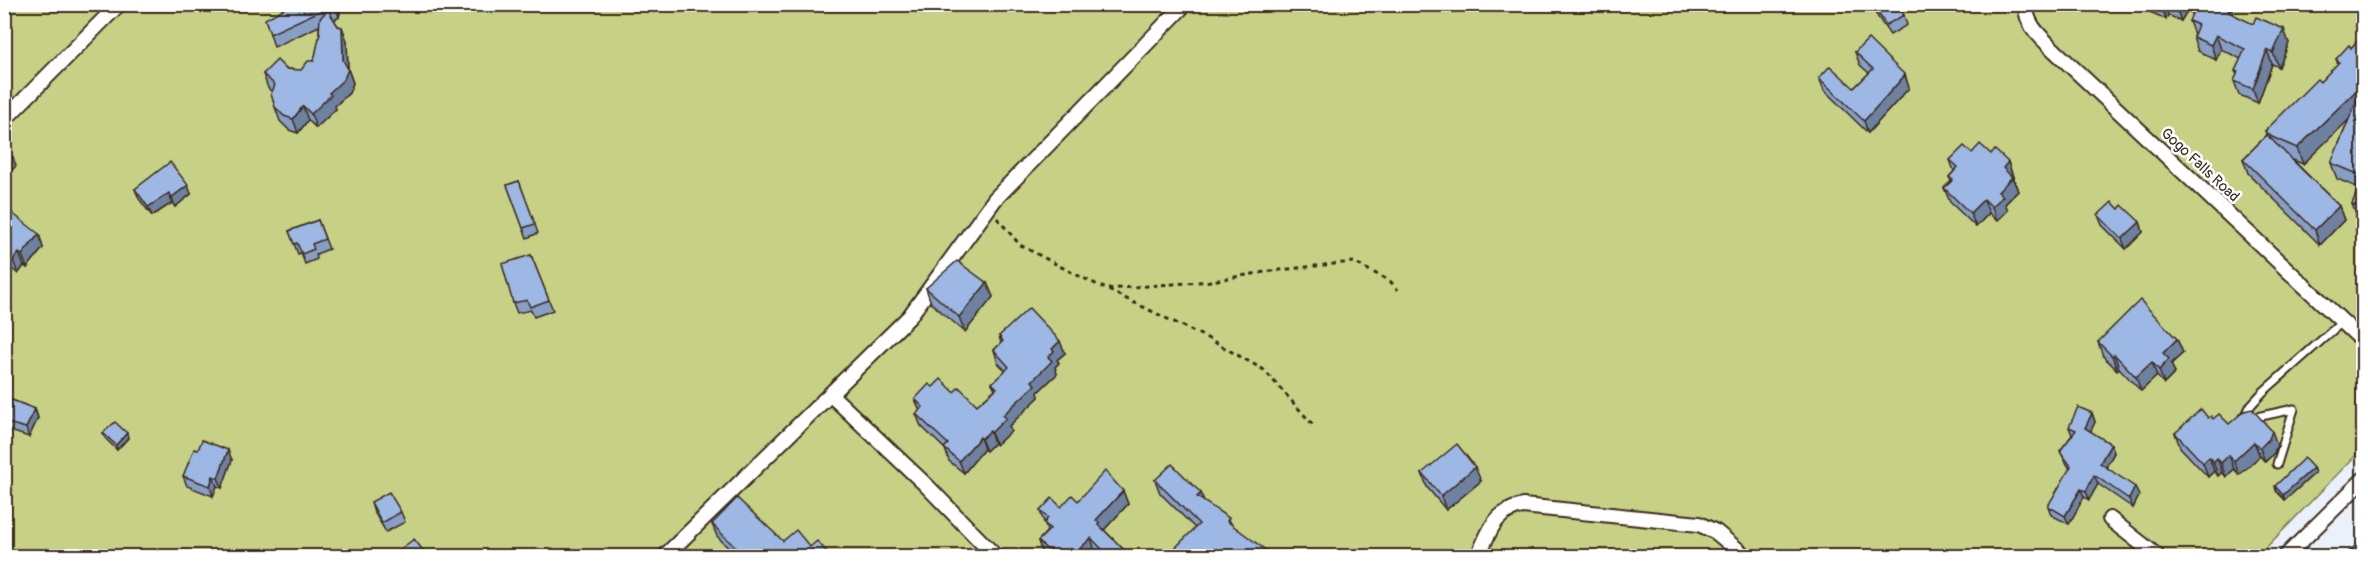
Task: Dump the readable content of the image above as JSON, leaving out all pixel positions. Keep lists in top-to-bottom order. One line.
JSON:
{"streets":{"street":["Gogo Falls Road"]}}
